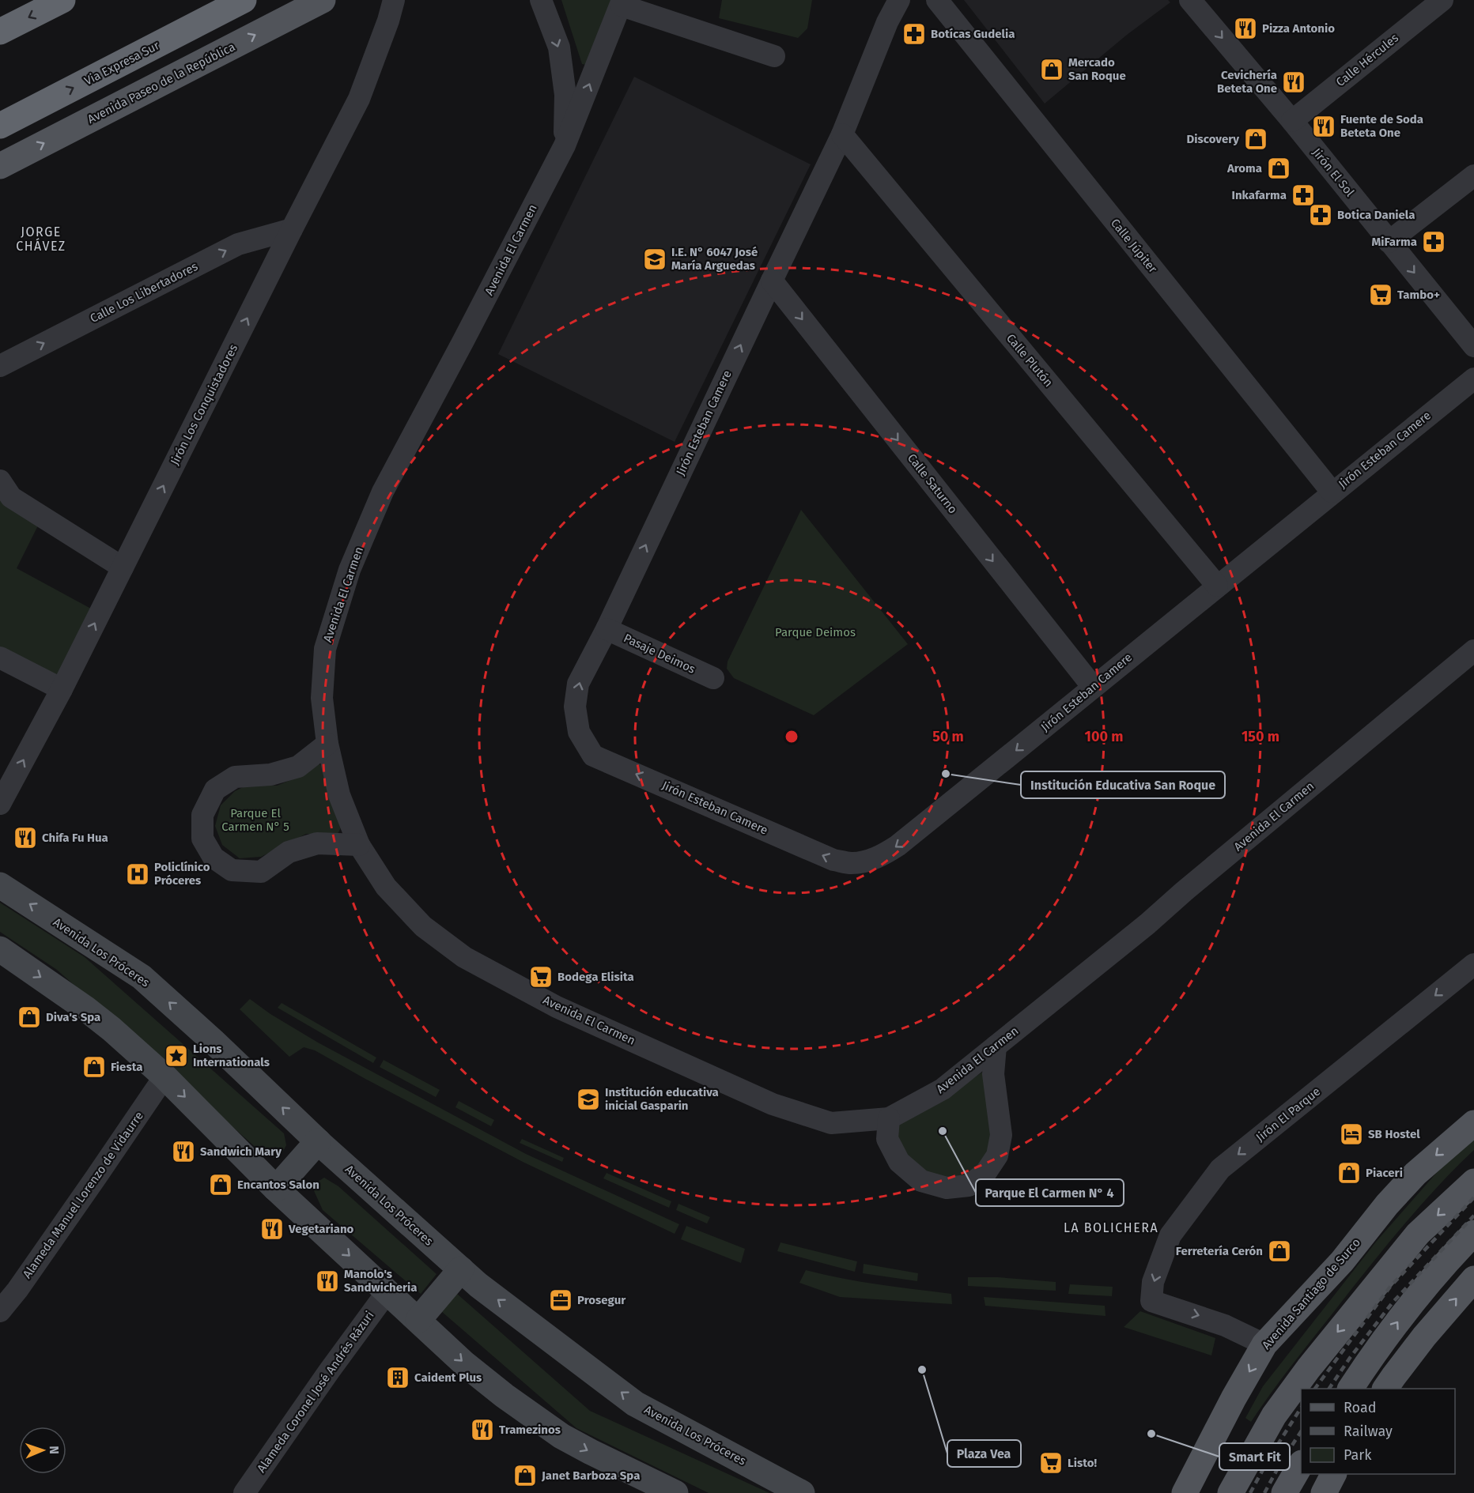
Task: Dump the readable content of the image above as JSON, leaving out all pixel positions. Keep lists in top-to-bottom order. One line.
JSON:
{"streets":{"highway":["Via Expresa Sur"],"main road":["Avenida Paseo de la República","Avenida Los Próceres","Avenida Santiago de Surco"],"street":["Calle Hércules","Jirón El Sol","Calle Júpiter","Avenida El Carmen","Calle Los Libertadores","Calle Plutón","Jirón Los Conquistadores","Jirón Esteban Camere","Calle Saturno","Pasaje Deimos","Jirón El Parque","Alameda Manuel Lorenzo de Vidaurre","Alameda Coronel José Andrés Rázuri"]},"crossings":[["Calle Hércules","Jirón El Sol"],["Calle Júpiter","Jirón Esteban Camere"],["Calle Los Libertadores","Jirón Los Conquistadores"],["Calle Plutón","Jirón Esteban Camere"],["Jirón Esteban Camere","Calle Saturno"],["Jirón Esteban Camere","Pasaje Deimos"],["Jirón El Parque","Avenida Santiago de Surco"]],"one_way":["Via Expresa Sur","Avenida Paseo de la República","Jirón El Sol","Calle Los Libertadores","Jirón Los Conquistadores","Calle Saturno"],"districts":["JORGE CHÁVEZ","LA BOLICHERA"],"parks":["Parque Deimos","Parque El Carmen N° 5"],"places":{"restaurant":["Pizza Antonio","Cevichería Beteta One","Fuente de Soda Beteta One","Chifa Fu Hua","Sandwich Mary","Vegetariano","Manolo's Sandwicheria","Tramezinos"],"pharmacy":["Botícas Gudelia","Inkafarma","Botica Daniela","MiFarma"],"shop":["Mercado San Roque","Discovery","Aroma","Diva's Spa","Fiesta","Piaceri","Encantos Salon","Ferretería Cerón","Janet Barboza Spa"],"school or university":["I.E. N° 6047 José María Arguedas","Institución educativa inicial Gasparin"],"supermarket":["Tambo+","Bodega Elisita","Listo!"],"other":["Institución Educativa San Roque","Parque El Carmen N° 4","Plaza Vea","Smart Fit"],"hospital":["Policlínico Próceres"],"place":["Lions Internationals"],"hotel":["SB Hostel"],"office":["Prosegur"],"building":["Caident Plus"]},"legend":["Road","Railway","Park"],"north":"right","rings":["50 m","100 m","150 m"]}
